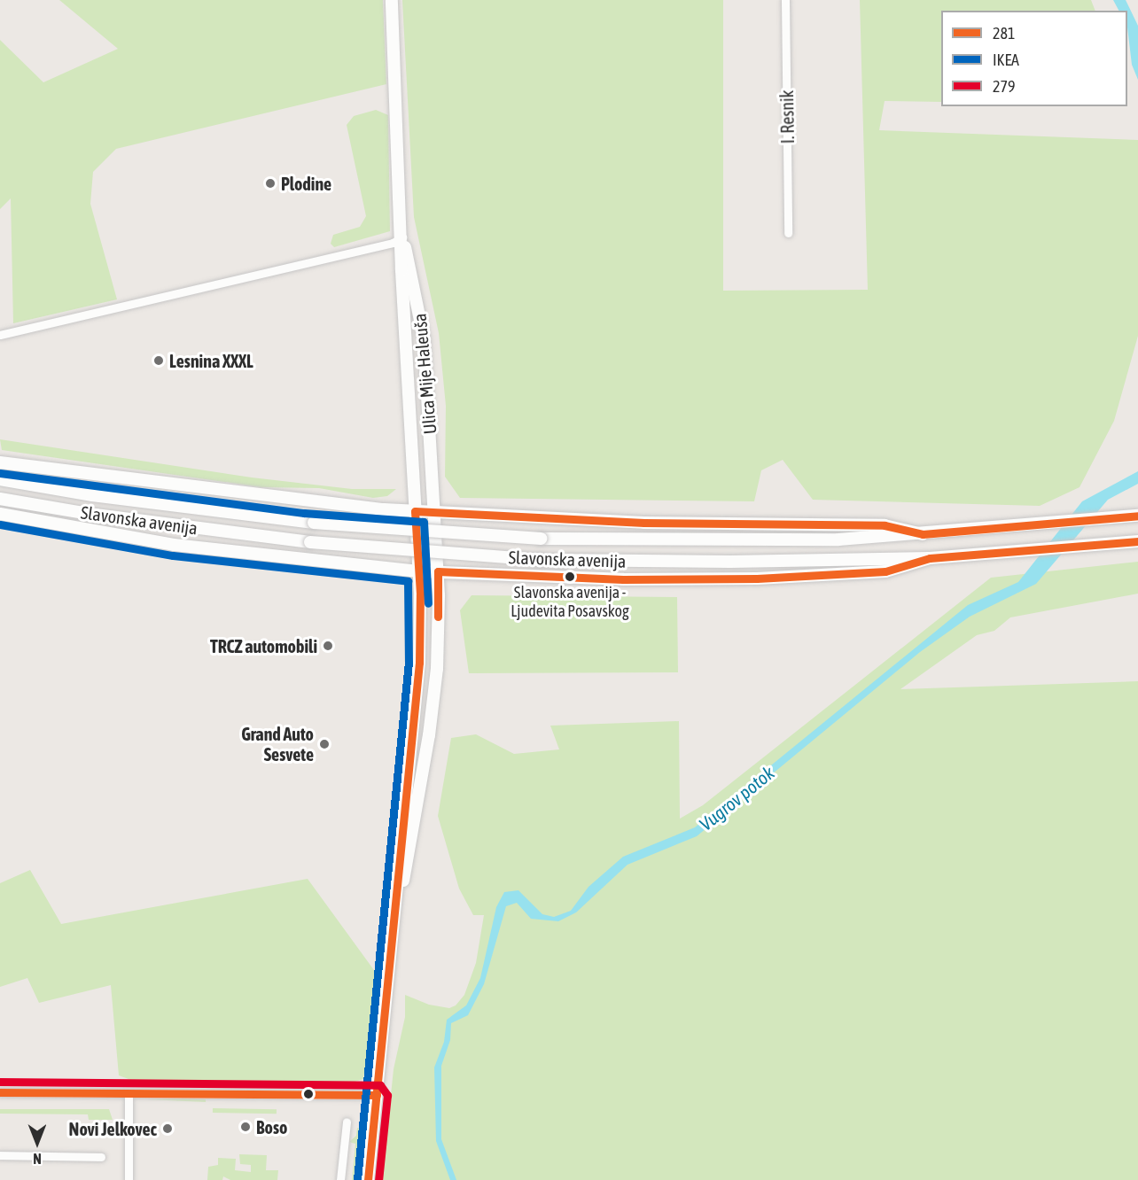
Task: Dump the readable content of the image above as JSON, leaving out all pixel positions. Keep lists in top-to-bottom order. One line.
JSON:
{"streets":{"main road":["Ulica Mije Haleuša","Slavonska avenija"],"street":["I. Resnik"]},"water":["Vugrov potok"],"places":["Plodine","Lesnina XXXL","Slavonska avenija - Ljudevita Posavskog","TRCZ automobili","Grand Auto Sesvete","Boso","Novi Jelkovec"],"lines":["transit line IKEA","transit line 281","transit line 279"],"legend":["281","IKEA","279"],"north":"bottom"}
